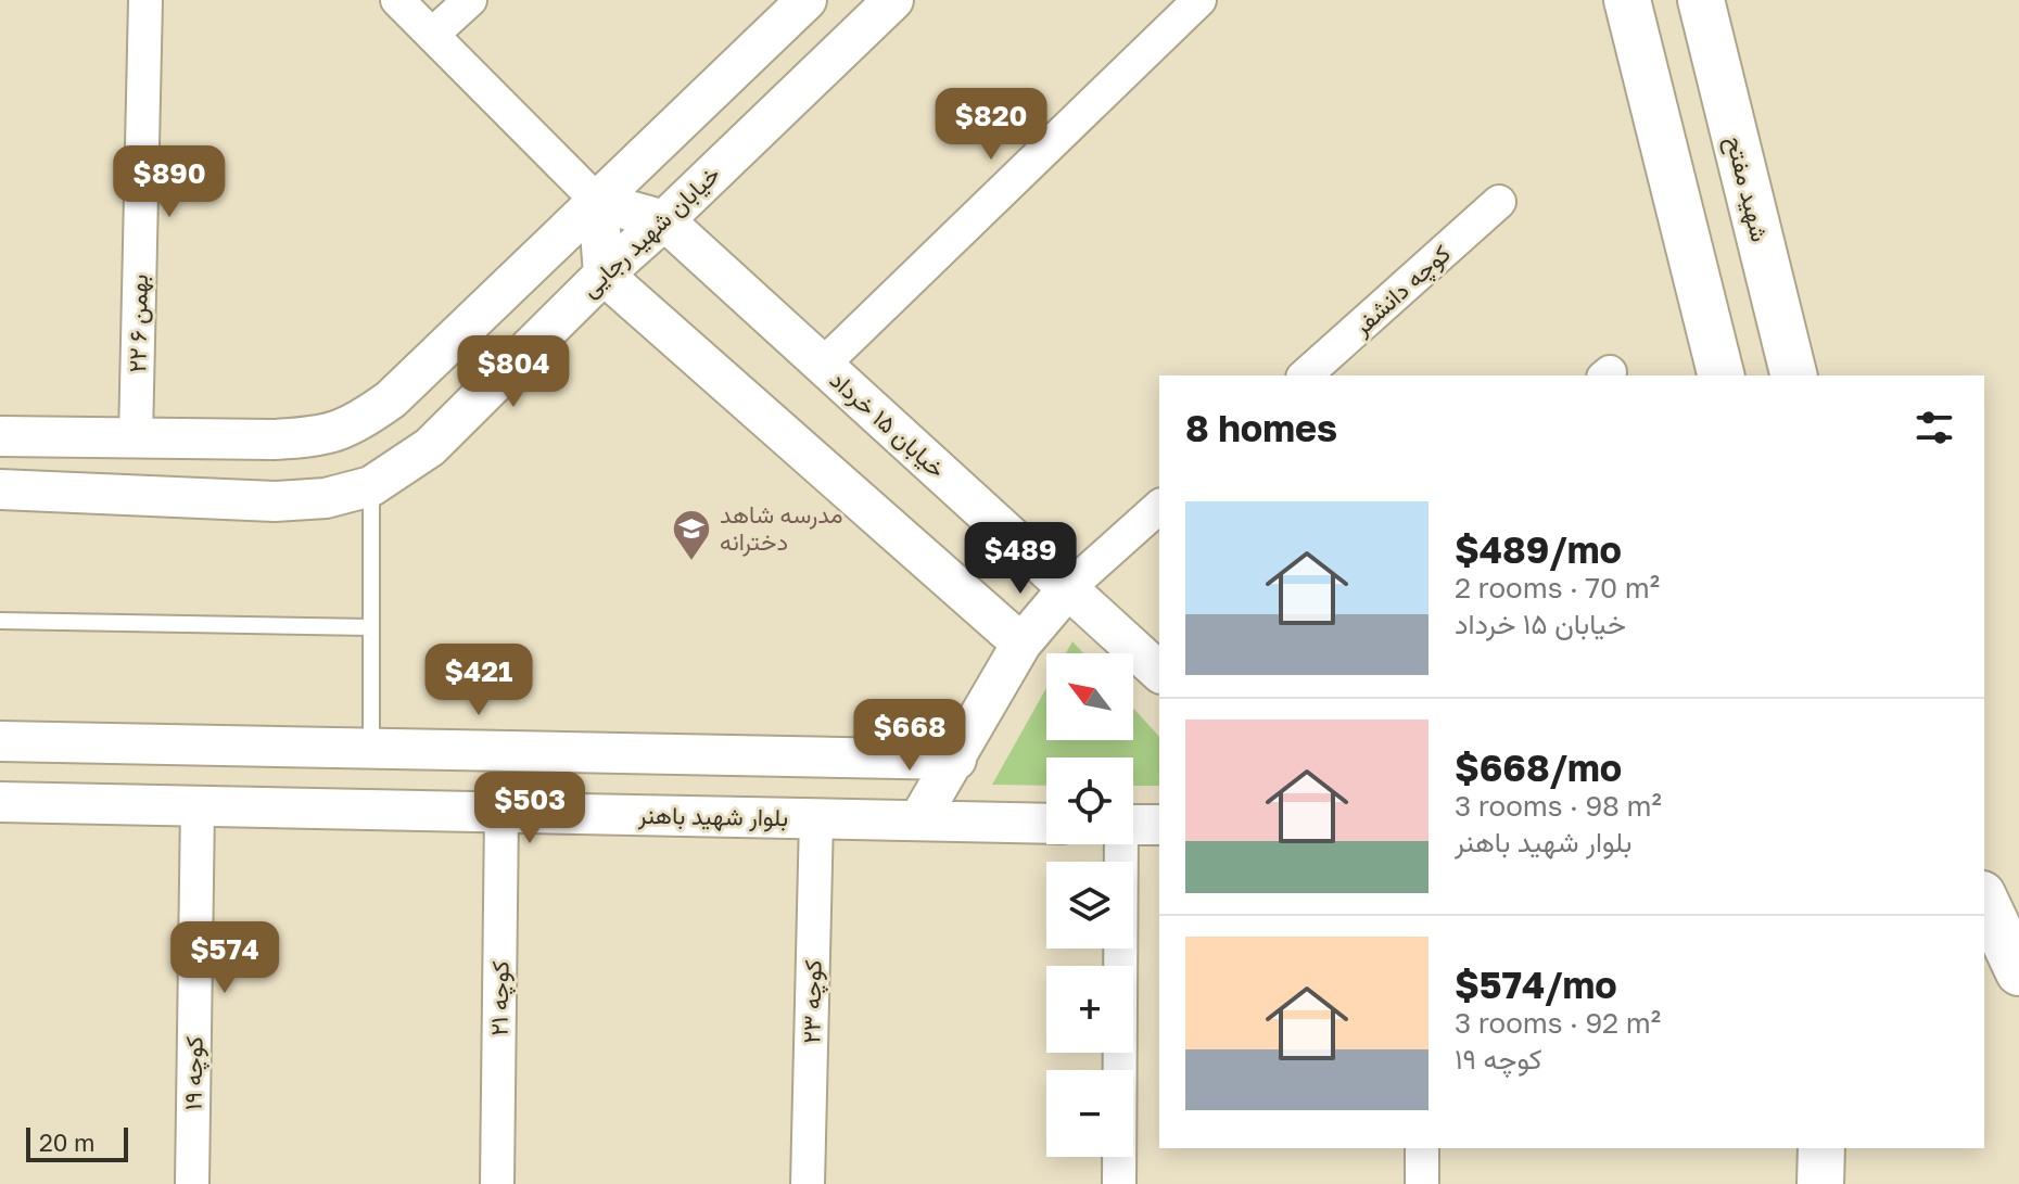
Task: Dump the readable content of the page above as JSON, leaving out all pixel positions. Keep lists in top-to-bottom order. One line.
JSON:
{"streets":{"main road":["شهید مفتح"],"street":["خیابان شهید رجایی","کوچه دانشفر","۲۲ بهمن ۶","خیابان ۱۵ خرداد","بلوار شهید باهنر","کوچه ۲۱","کوچه ۲۳","کوچه ۱۹"]},"crossings":[["خیابان شهید رجایی","خیابان ۱۵ خرداد"],["بلوار شهید باهنر","کوچه ۲۱"],["بلوار شهید باهنر","کوچه ۲۳"],["بلوار شهید باهنر","کوچه ۱۹"]],"places":{"school or university":["مدرسه شاهد دخترانه"]},"scale_bar":"20 m","north":"top left","page":{"price":["$820","$890","$804","$489","$421","$668","$503","$574"],"heading":"8 homes","list":[{"name":"$489/mo","note":"2 rooms · 70 m² · خیابان ۱۵ خرداد"},{"name":"$668/mo","note":"3 rooms · 98 m² · بلوار شهید باهنر"},{"name":"$574/mo","note":"3 rooms · 92 m² · کوچه ۱۹"}],"map_buttons":["+","−"],"scale":"20 m"}}
